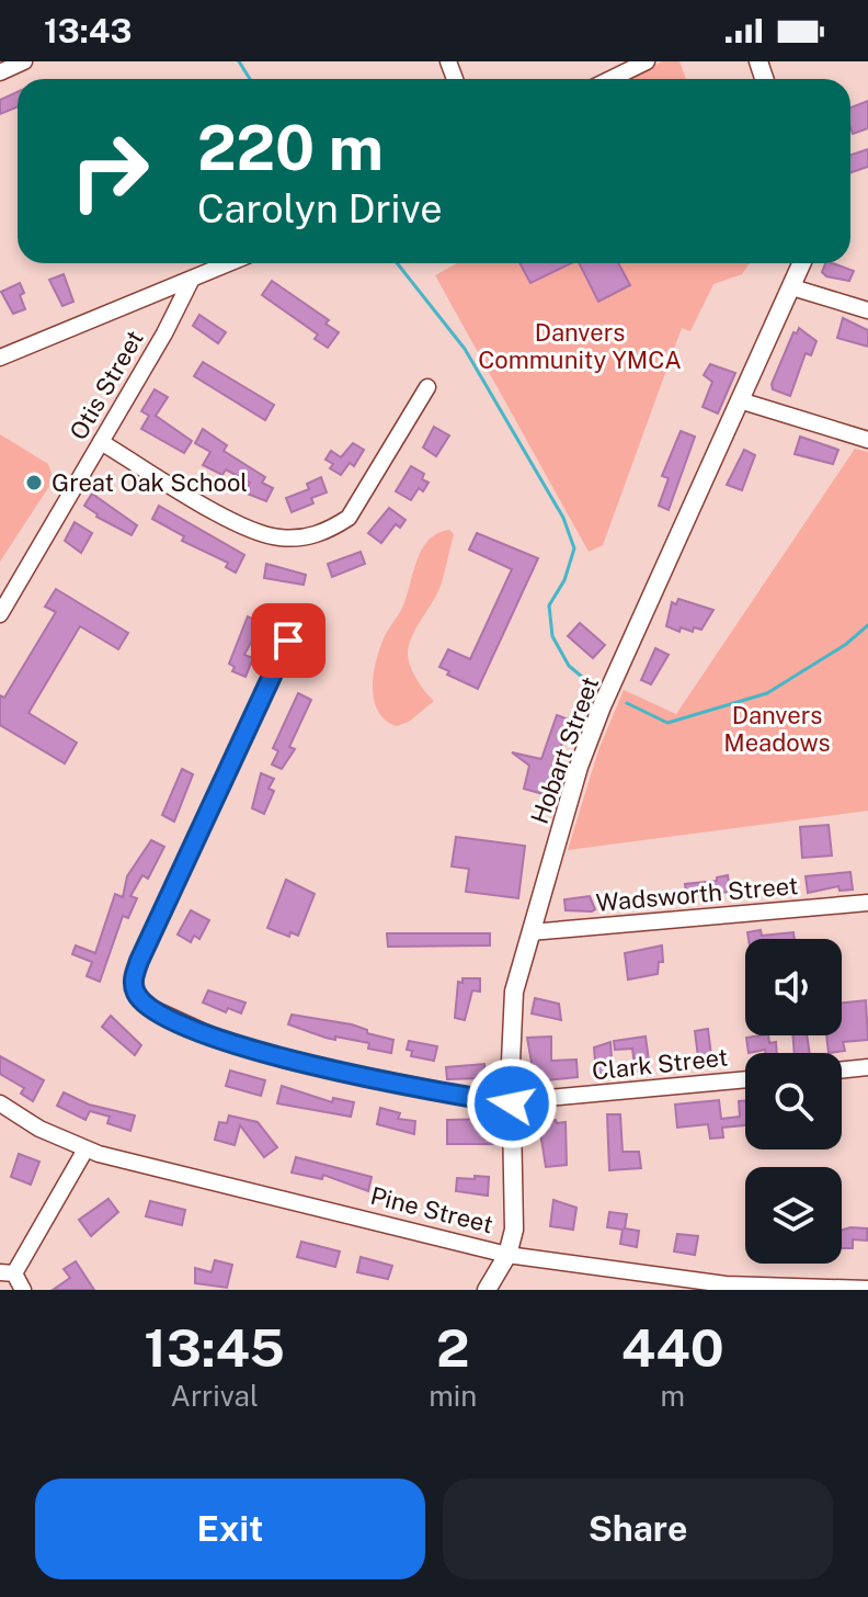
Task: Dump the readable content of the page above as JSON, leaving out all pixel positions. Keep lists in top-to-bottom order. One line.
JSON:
{"streets":{"main road":["Hobart Street"],"street":["Otis Street","Wadsworth Street","Clark Street","Pine Street"]},"crossings":[["Hobart Street","Wadsworth Street"],["Hobart Street","Clark Street"],["Hobart Street","Pine Street"]],"parks":["Danvers Community YMCA","Danvers Meadows"],"places":["Great Oak School"],"page":{"status":"13:43","turn":["220 m","Carolyn Drive"],"eta":["13:45","Arrival","2","min","440","m"],"buttons":["Exit","Share"]}}
